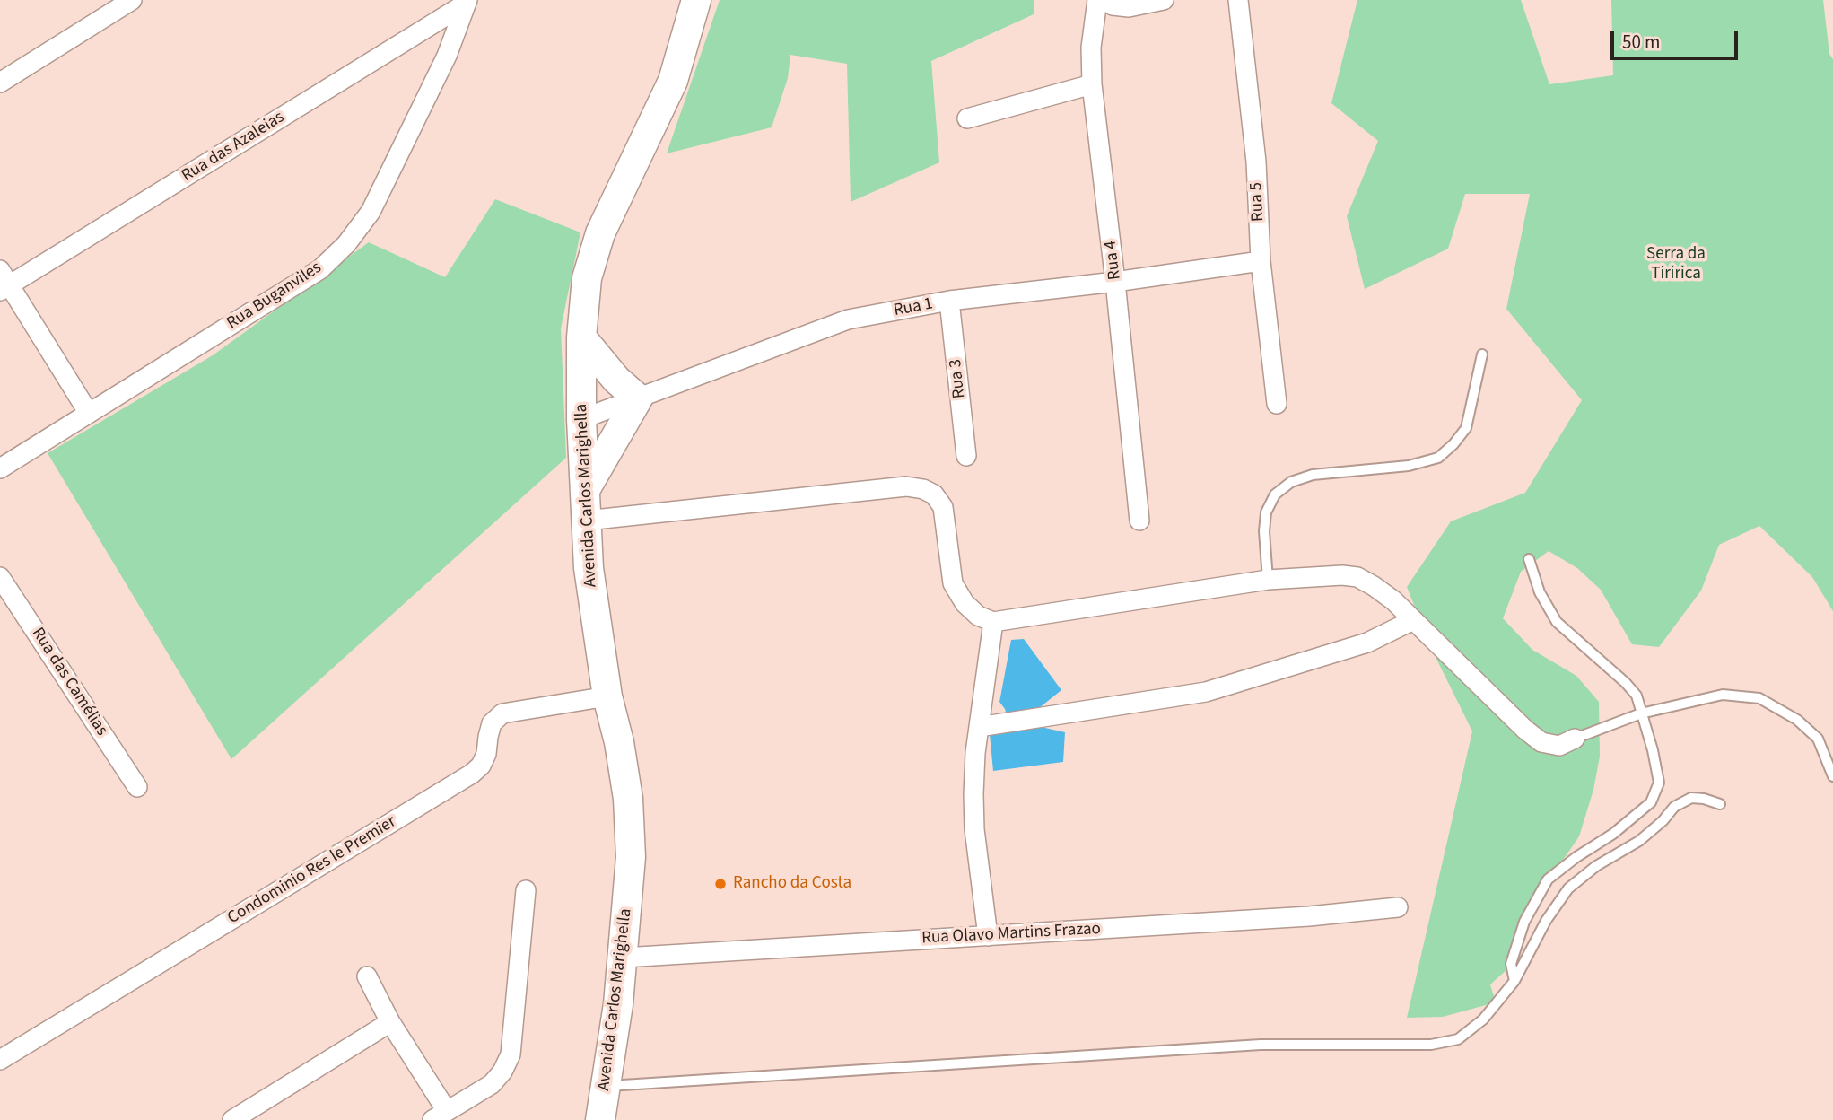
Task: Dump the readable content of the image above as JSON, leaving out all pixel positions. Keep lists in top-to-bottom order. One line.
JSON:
{"streets":{"main road":["Avenida Carlos Marighella"],"street":["Rua das Azaleias","Rua 5","Rua 4","Rua Buganviles","Rua 1","Rua 3","Rua das Camélias","Condominio Res le Premier","Rua Olavo Martins Frazao"]},"crossings":[["Rua das Azaleias","Rua Buganviles"],["Rua 5","Rua 1"],["Rua 4","Rua 1"],["Rua 1","Rua 3"],["Rua 1","Avenida Carlos Marighella"],["Avenida Carlos Marighella","Condominio Res le Premier"],["Avenida Carlos Marighella","Rua Olavo Martins Frazao"]],"parks":["Serra da Tiririca"],"places":["Rancho da Costa"],"scale_bar":"50 m"}
